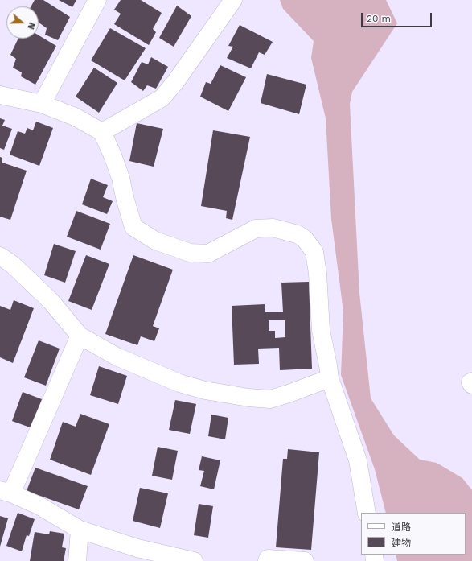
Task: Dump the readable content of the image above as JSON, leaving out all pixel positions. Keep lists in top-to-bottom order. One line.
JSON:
{"legend":["道路","建物"],"scale_bar":"20 m","north":"right"}
